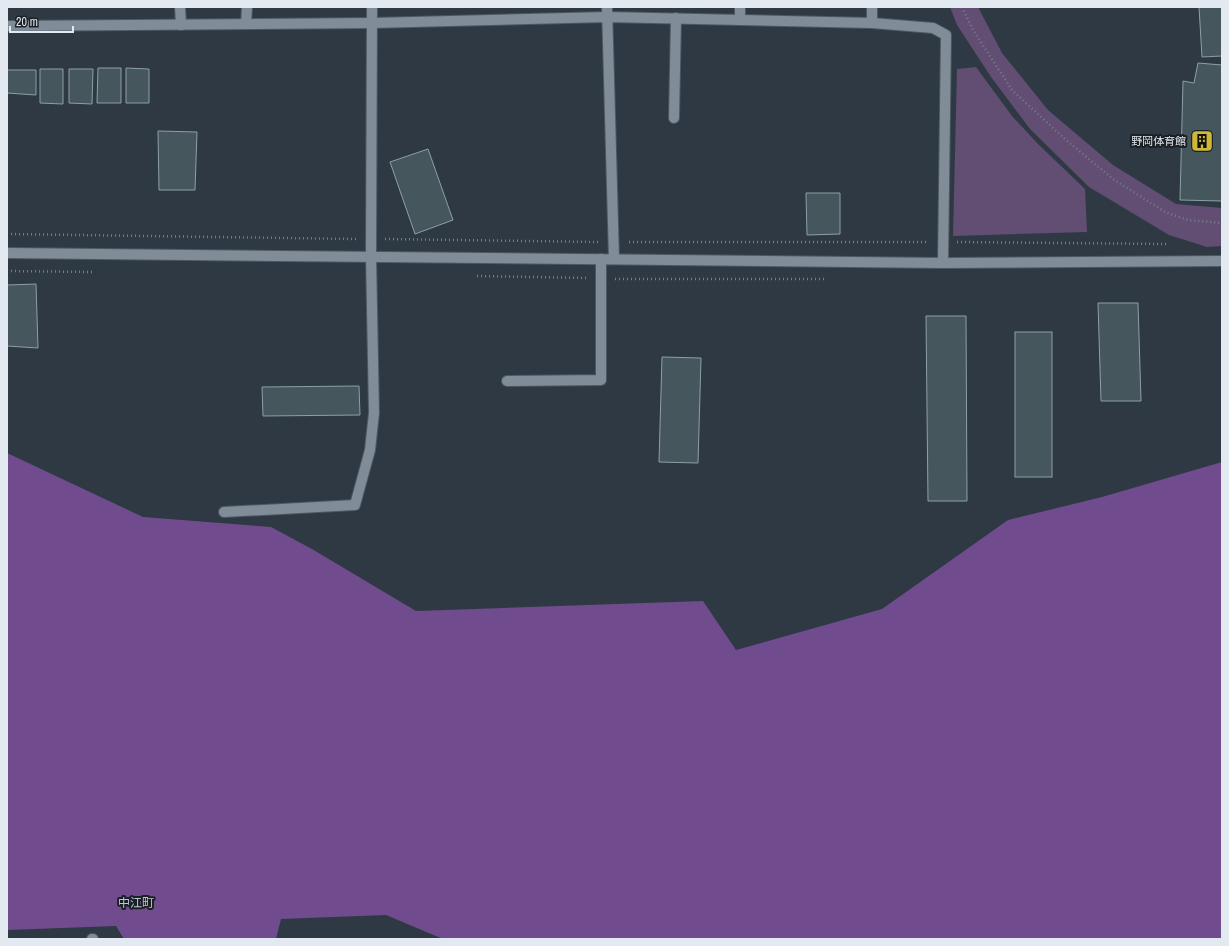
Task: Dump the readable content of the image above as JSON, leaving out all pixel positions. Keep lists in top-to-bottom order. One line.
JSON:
{"districts":["中江町"],"places":{"building":["野岡体育館"]},"scale_bar":"20 m"}
